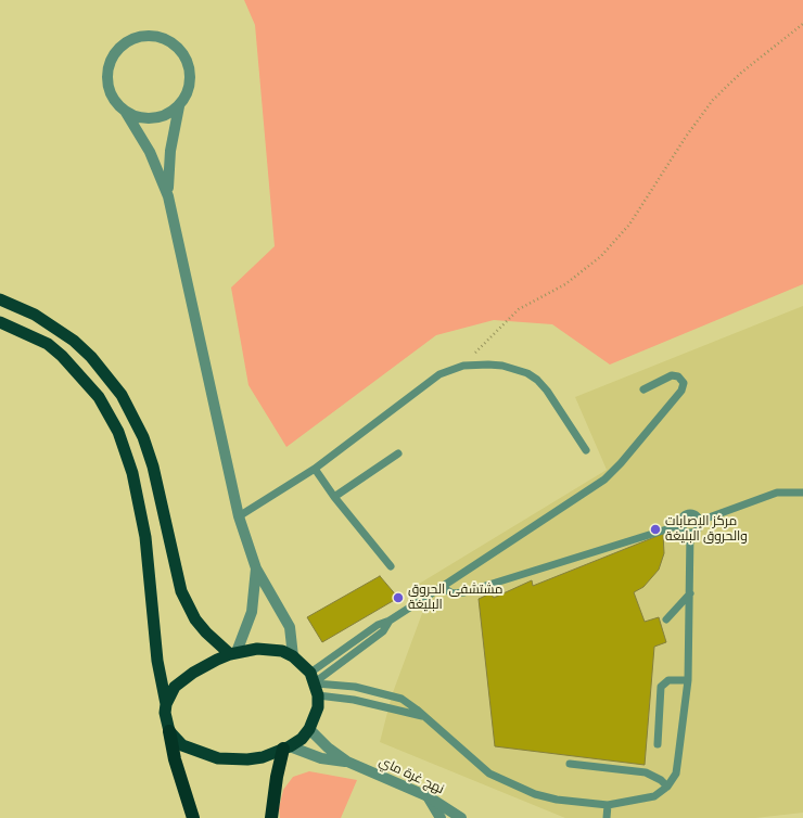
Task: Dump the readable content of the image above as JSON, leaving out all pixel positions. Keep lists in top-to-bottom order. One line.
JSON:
{"streets":{"street":["نهج غرة ماي"]},"places":["مركز الإصابات والحروق البليغة","مشتشفى الحروق البليغة"]}
